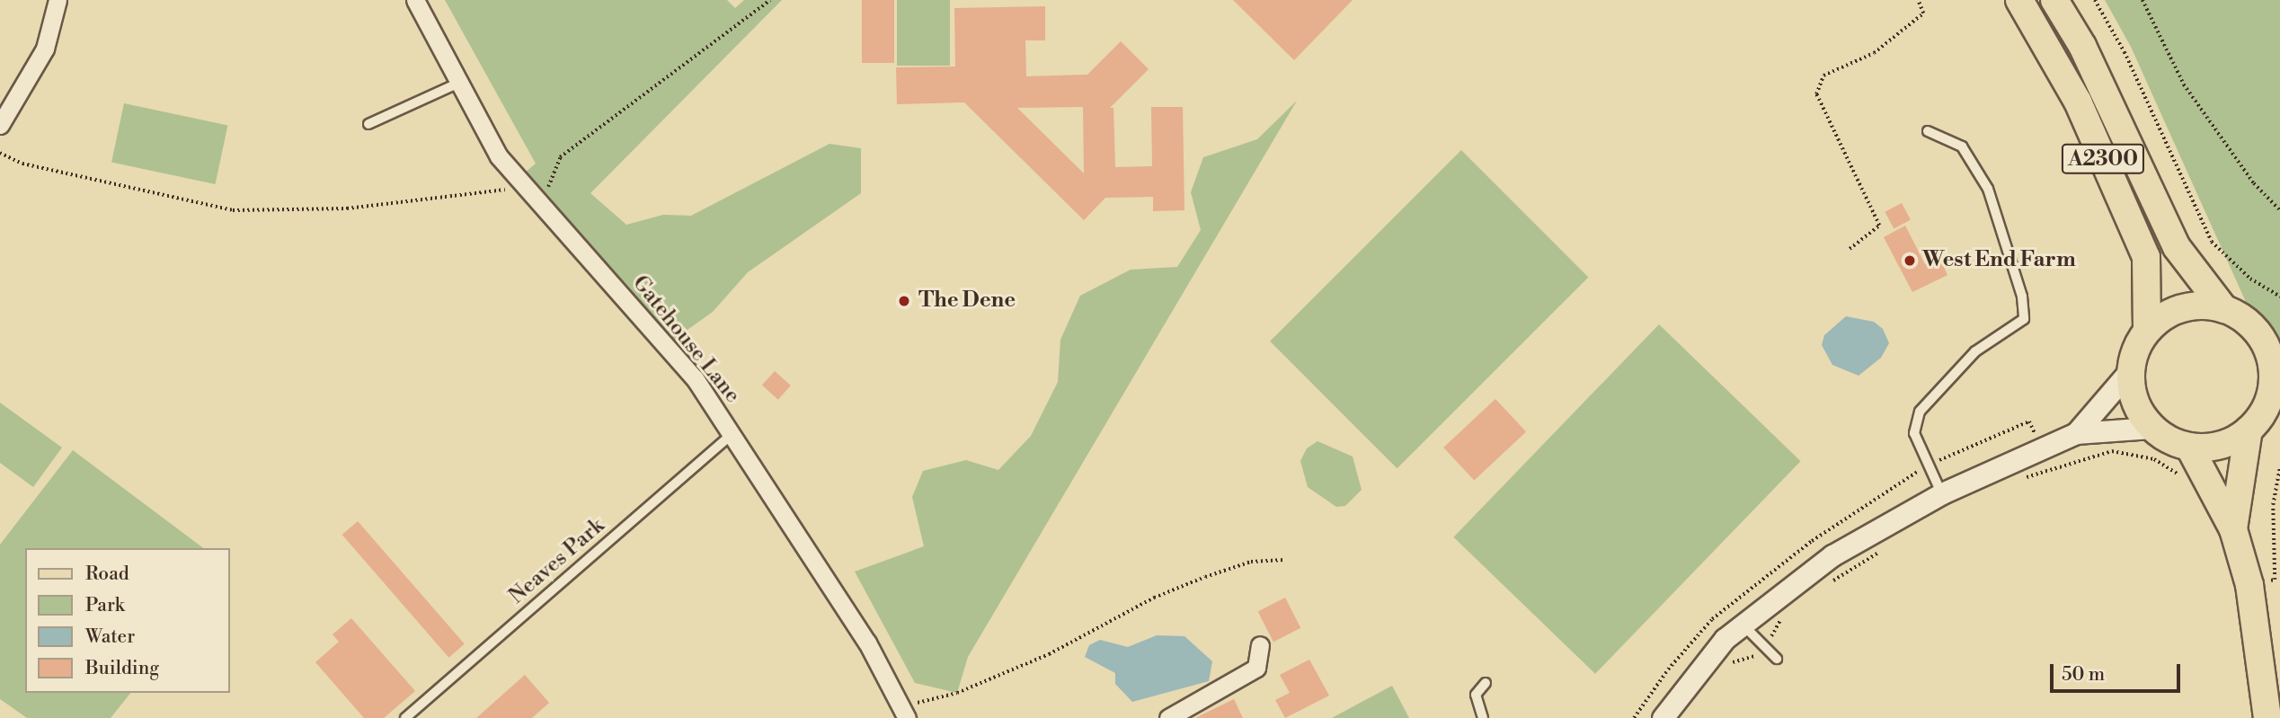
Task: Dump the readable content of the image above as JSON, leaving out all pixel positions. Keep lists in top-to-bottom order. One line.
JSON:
{"streets":{"main road":["A2300"],"street":["Gatehouse Lane"],"lane":["Neaves Park"]},"crossings":[["Gatehouse Lane","Neaves Park"]],"places":["West End Farm","The Dene"],"legend":["Road","Park","Water","Building"],"scale_bar":"50 m"}
